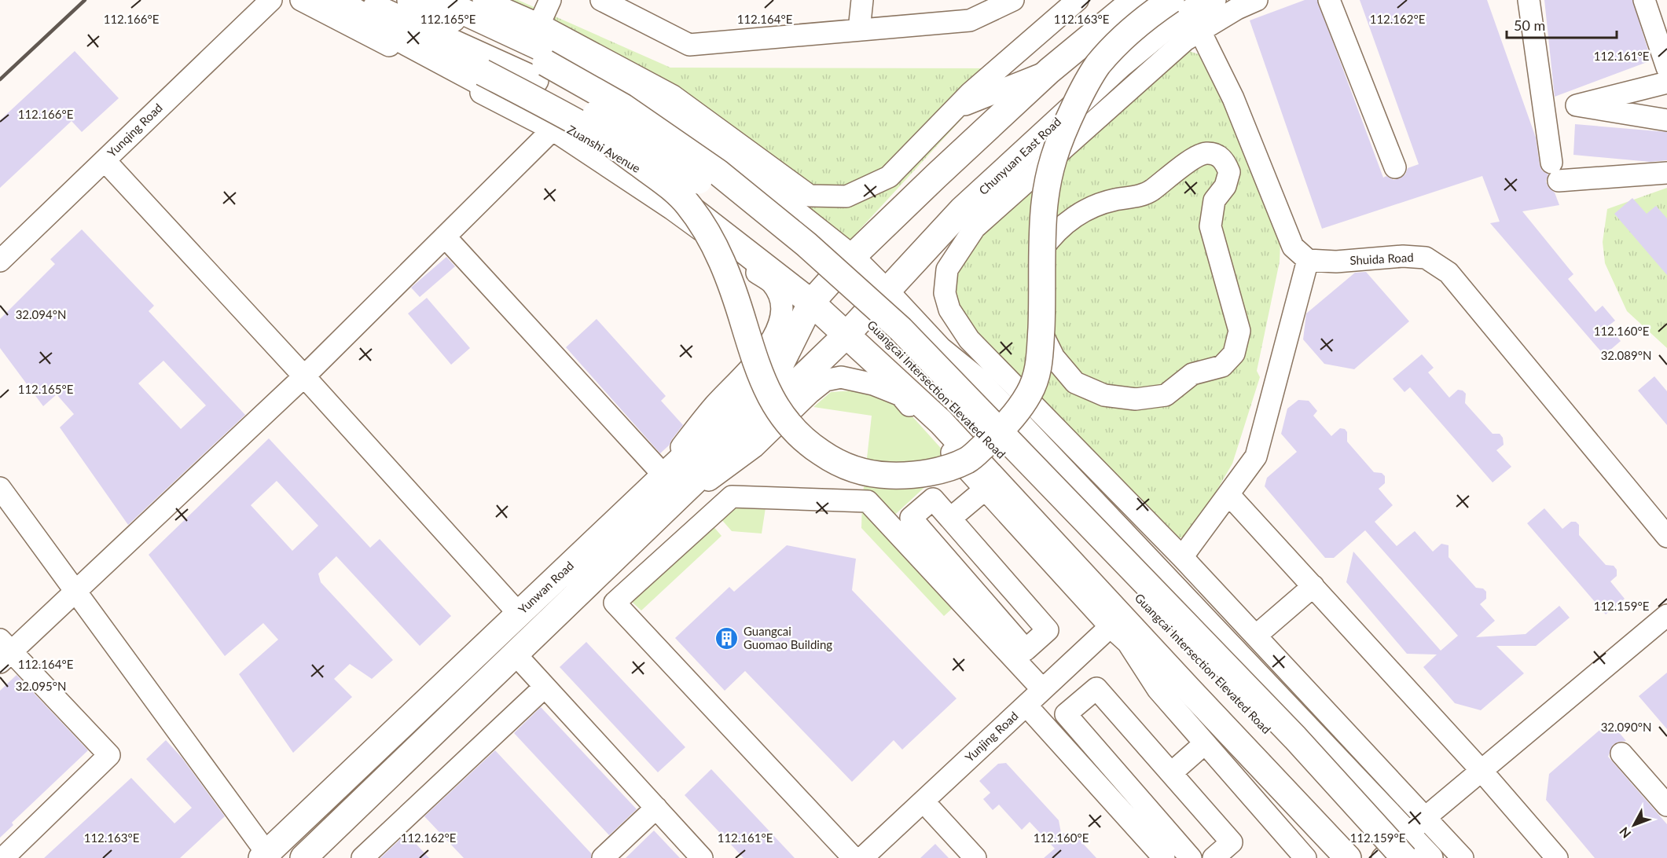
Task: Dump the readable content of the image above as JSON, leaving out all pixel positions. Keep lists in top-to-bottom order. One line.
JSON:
{"streets":{"main road":["Zuanshi Avenue","Chunyuan East Road","Guangcai Intersection Elevated Road","Yunwan Road"],"street":["Yunqing Road","Shuida Road","Yunjing Road"]},"crossings":[["Zuanshi Avenue","Chunyuan East Road"],["Zuanshi Avenue","Yunwan Road"],["Zuanshi Avenue","Yunjing Road"]],"places":{"building":["Guangcai Guomao Building"]},"scale_bar":"50 m","north":"bottom left","coordinates":["112.166°E","112.165°E","112.164°E","112.163°E","112.162°E","112.161°E","32.094°N","112.160°E","32.089°N","112.159°E","32.095°N","32.090°N"]}
